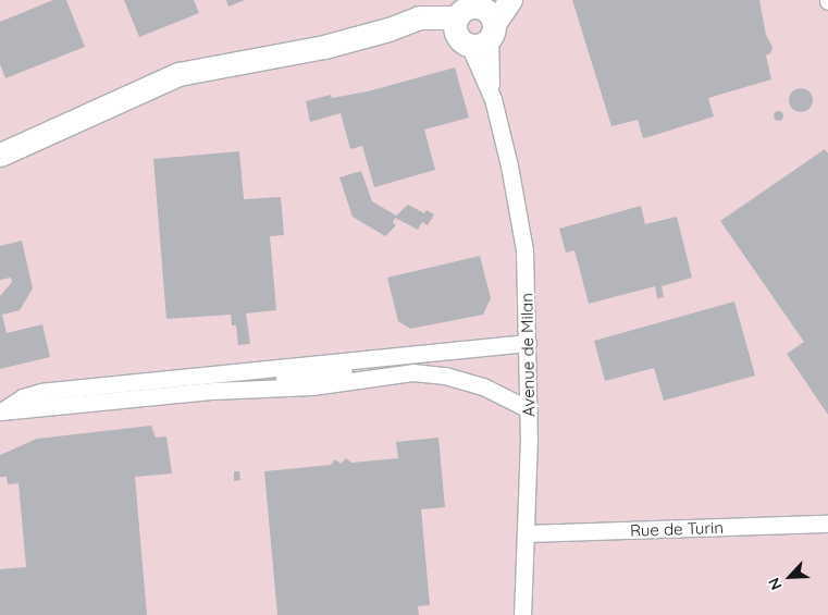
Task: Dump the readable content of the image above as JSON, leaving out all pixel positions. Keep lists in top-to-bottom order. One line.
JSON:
{"streets":{"street":["Avenue de Milan","Rue de Turin"]},"crossings":[["Avenue de Milan","Rue de Turin"]],"north":"bottom left"}
